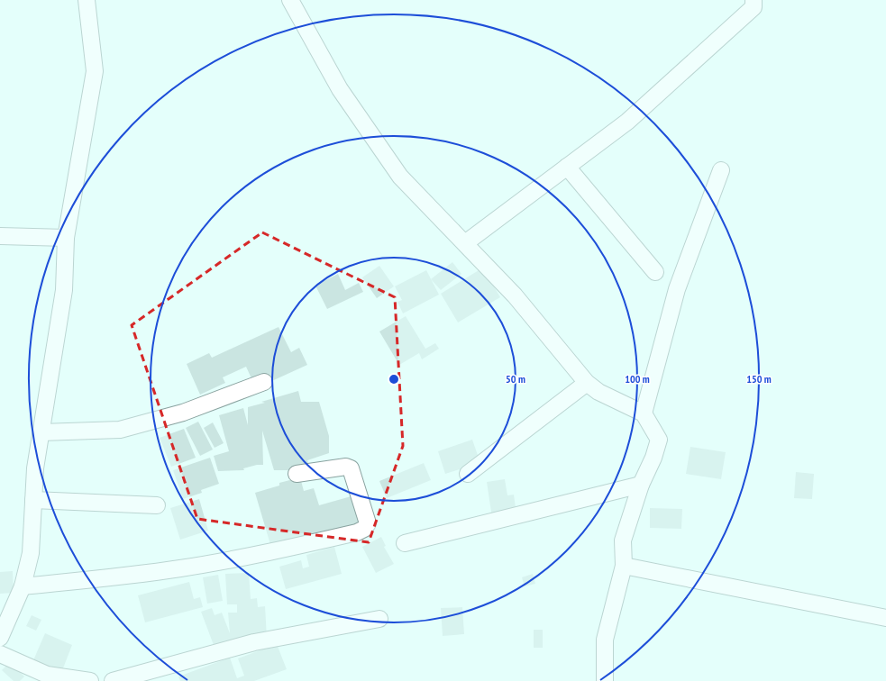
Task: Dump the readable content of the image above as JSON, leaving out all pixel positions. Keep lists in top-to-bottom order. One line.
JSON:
{"rings":["50 m","100 m","150 m"]}
